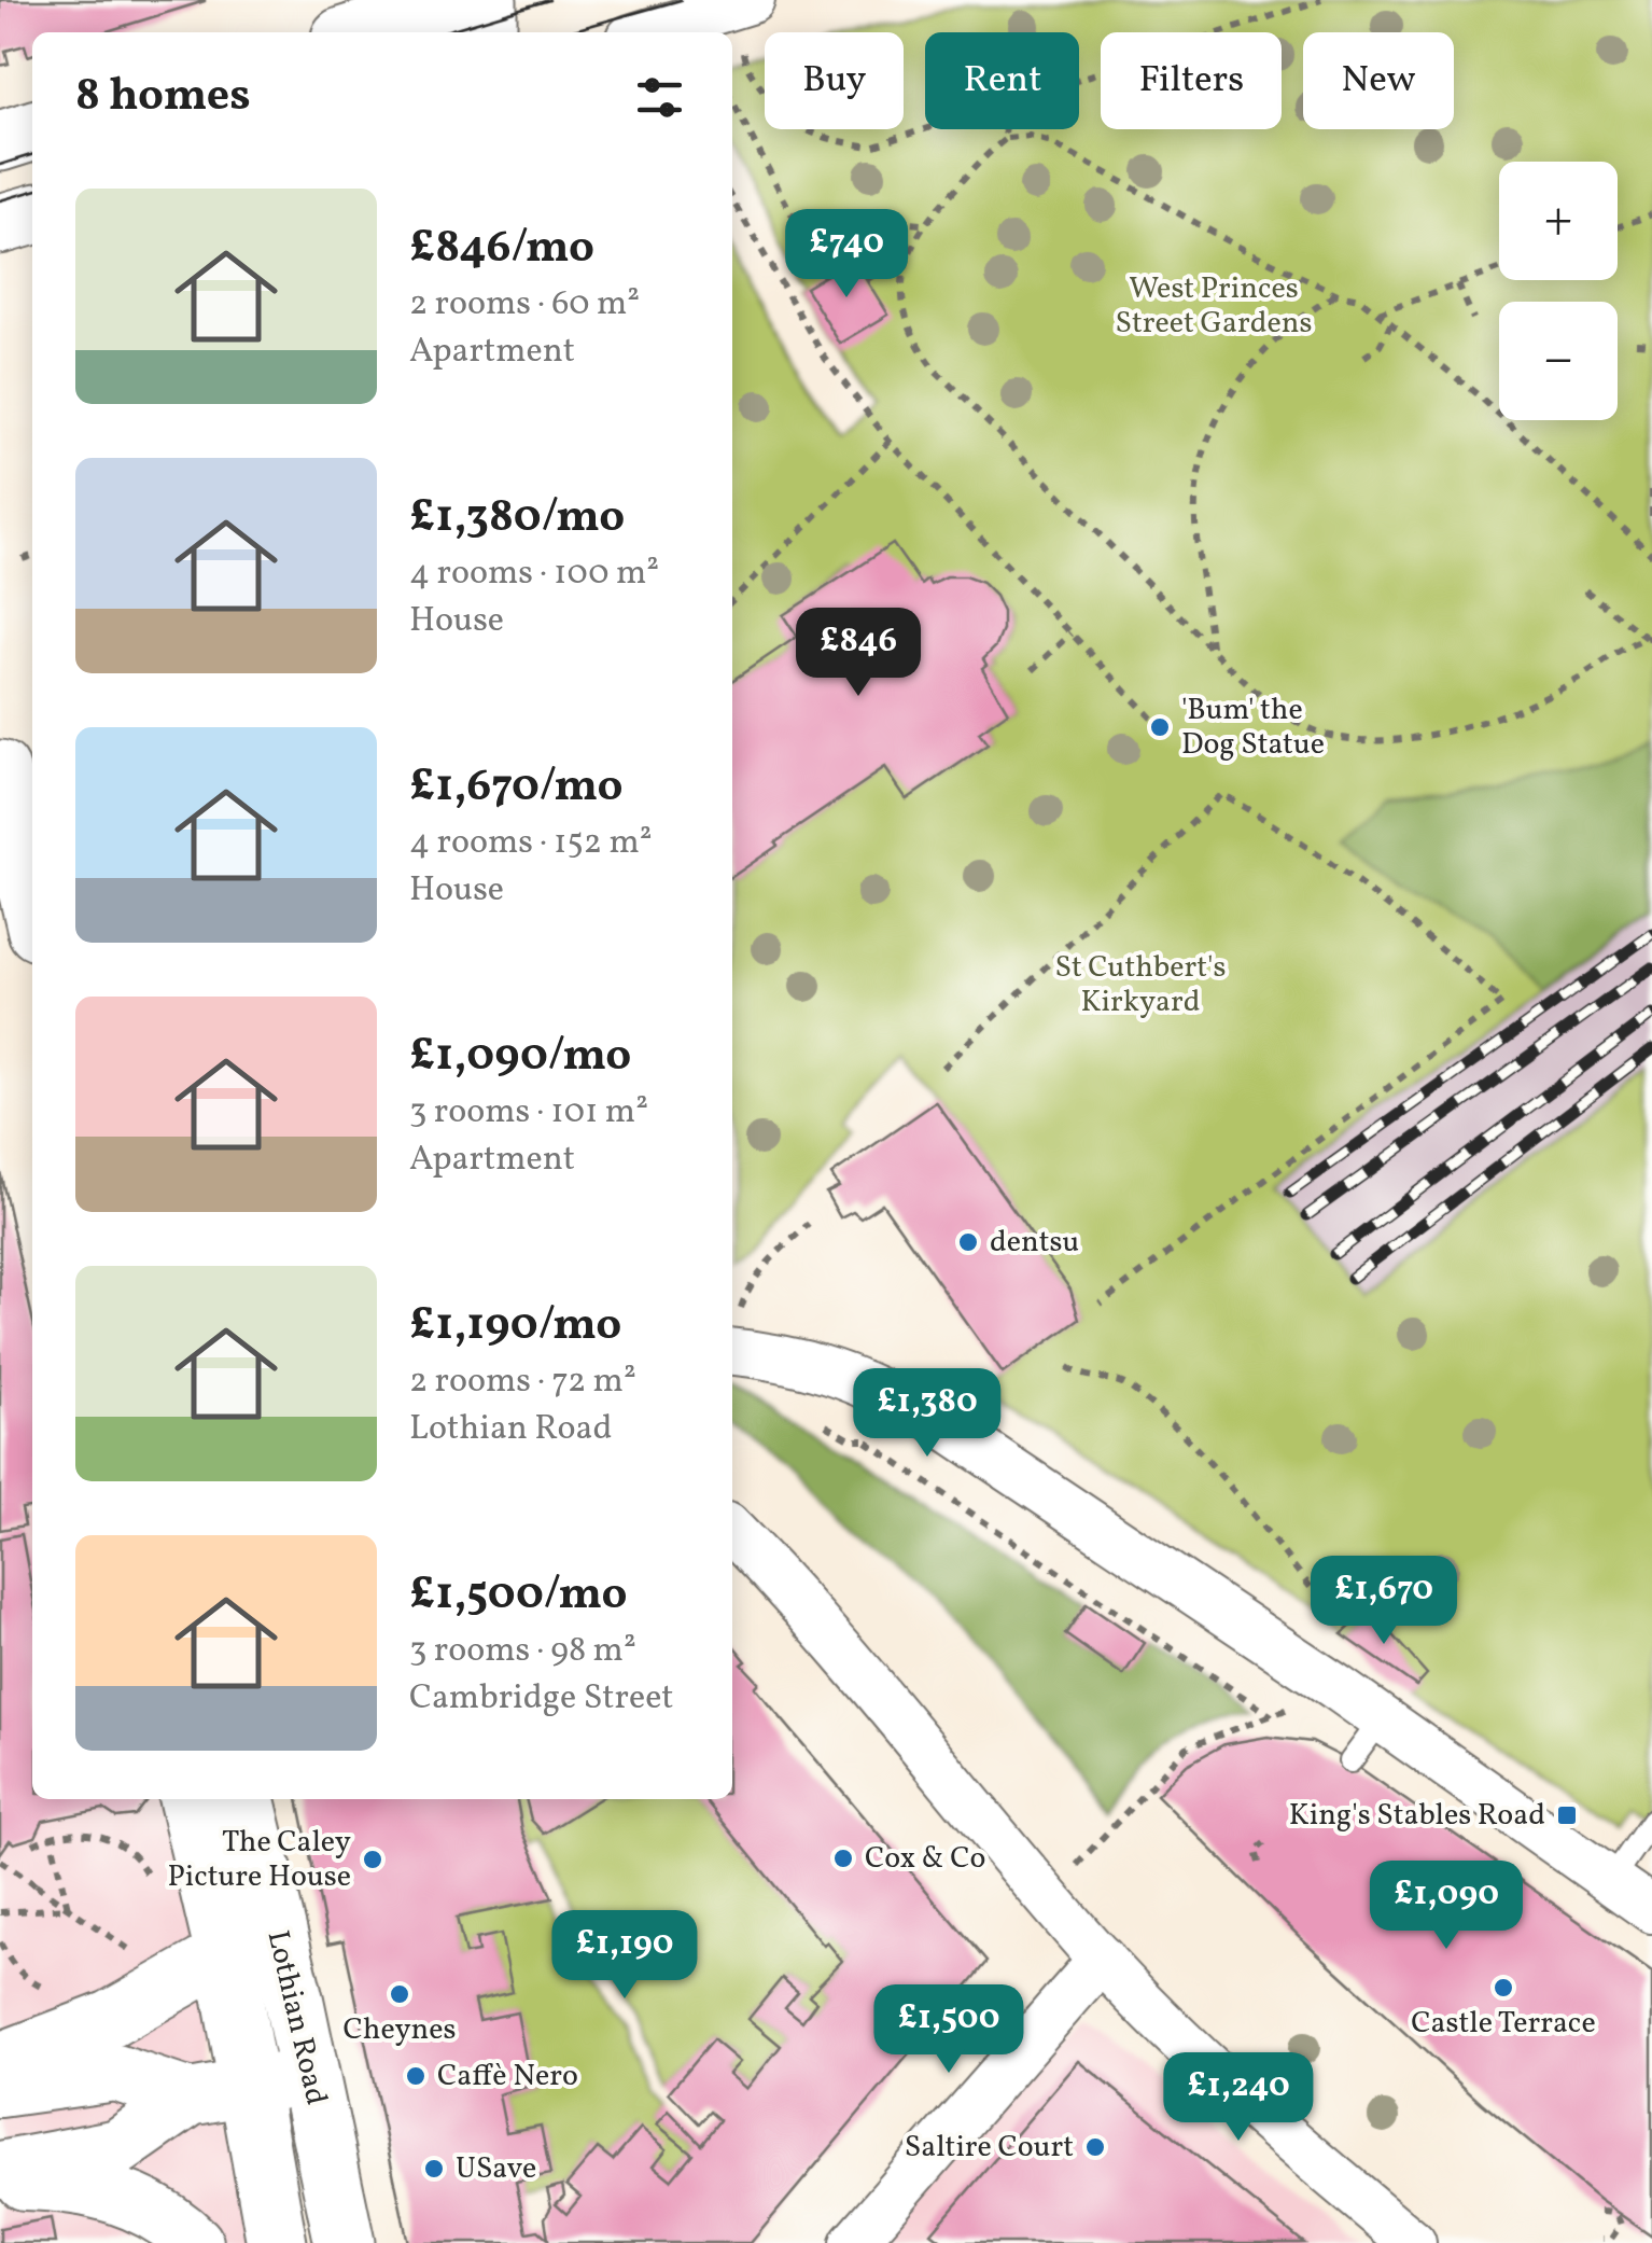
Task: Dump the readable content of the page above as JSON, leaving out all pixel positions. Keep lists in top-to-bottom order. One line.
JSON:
{"streets":{"main road":["Lothian Road"]},"parks":["West Princes Street Gardens","St Cuthbert's Kirkyard"],"places":{"other":["'Bum' the Dog Statue","dentsu","Cox & Co","The Caley Picture House","Castle Terrace","Cheynes","Caffè Nero","Saltire Court","USave"],"transit":["King's Stables Road"]},"page":{"chip":["Buy","Rent","Filters","New"],"heading":"8 homes","map_buttons":["+","−"],"list":[{"name":"£846/mo","note":"2 rooms · 60 m² · Apartment"},{"name":"£1,380/mo","note":"4 rooms · 100 m² · House"},{"name":"£1,670/mo","note":"4 rooms · 152 m² · House"},{"name":"£1,090/mo","note":"3 rooms · 101 m² · Apartment"},{"name":"£1,190/mo","note":"2 rooms · 72 m² · Lothian Road"},{"name":"£1,500/mo","note":"3 rooms · 98 m² · Cambridge Street"}],"price":["£740","£846","£1,380","£1,670","£1,090","£1,190","£1,500","£1,240"]}}
